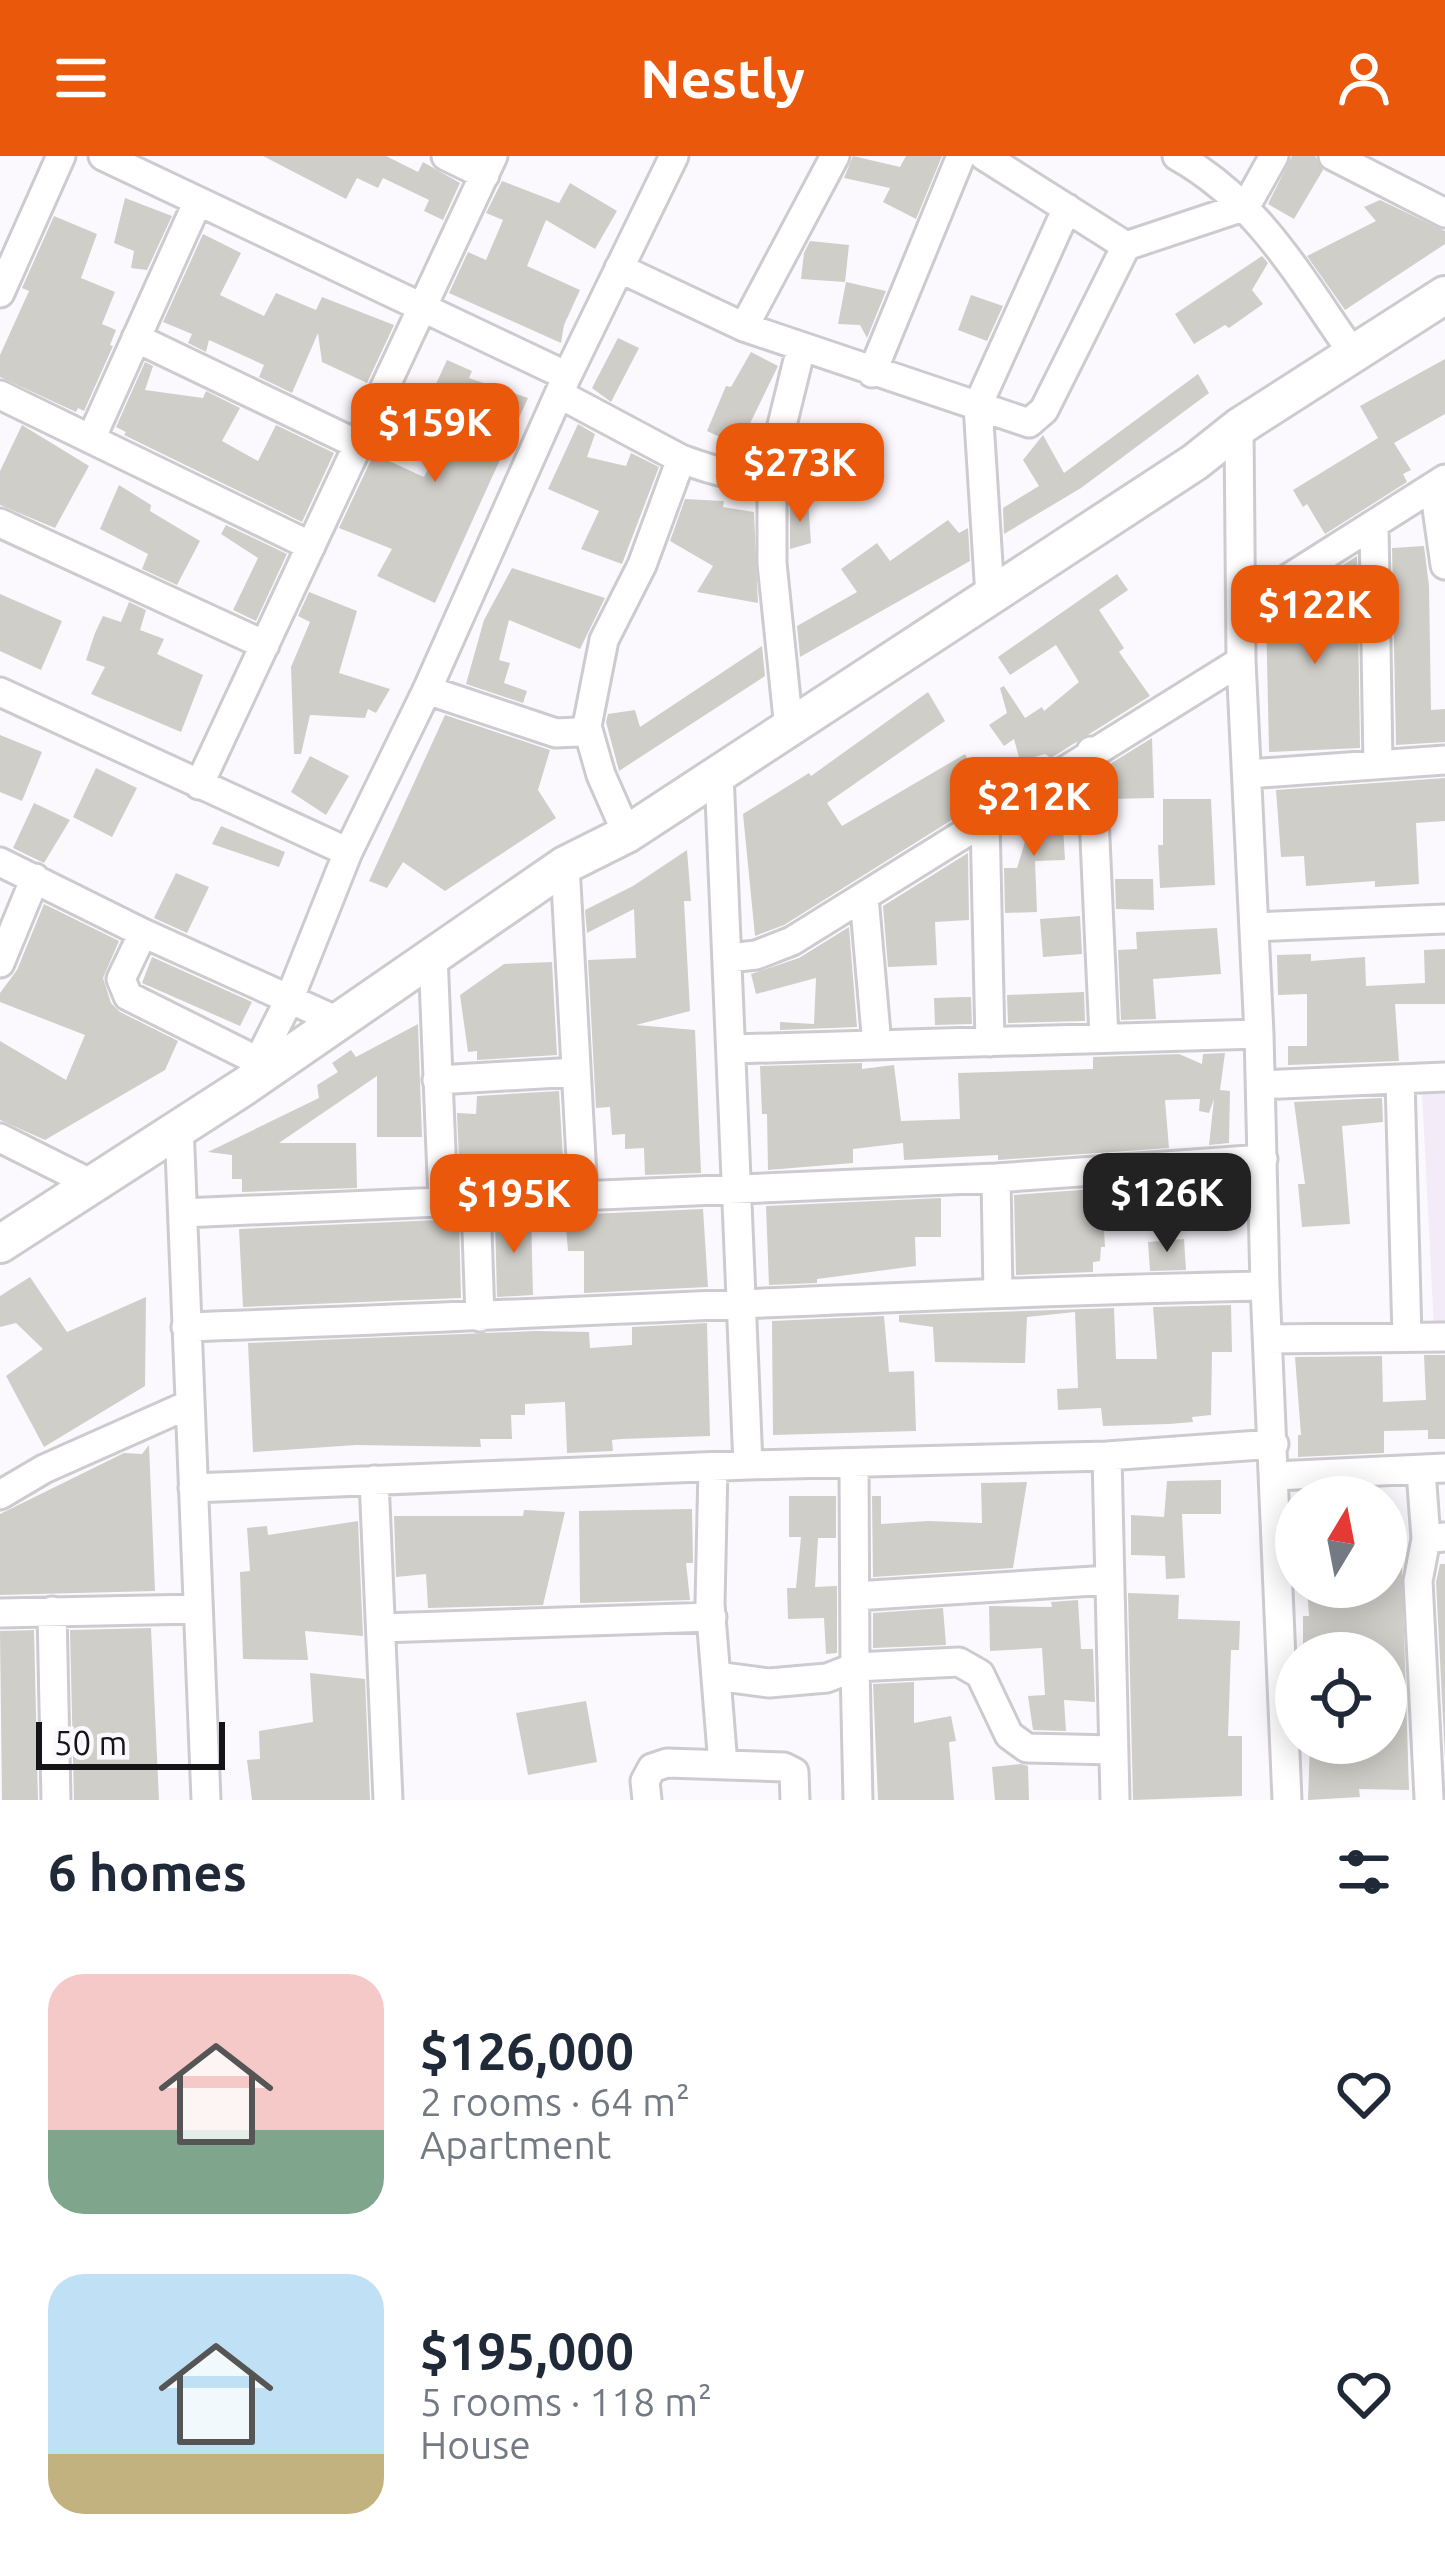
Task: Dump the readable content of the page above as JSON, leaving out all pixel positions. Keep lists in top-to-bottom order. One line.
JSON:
{"scale_bar":"50 m","north":"top","page":{"header":"Nestly","price":["$159K","$273K","$122K","$212K","$126K","$195K"],"scale":"50 m","heading":"6 homes","list":[{"name":"$126,000","note":"2 rooms · 64 m² · Apartment"},{"name":"$195,000","note":"5 rooms · 118 m² · House"}]}}
